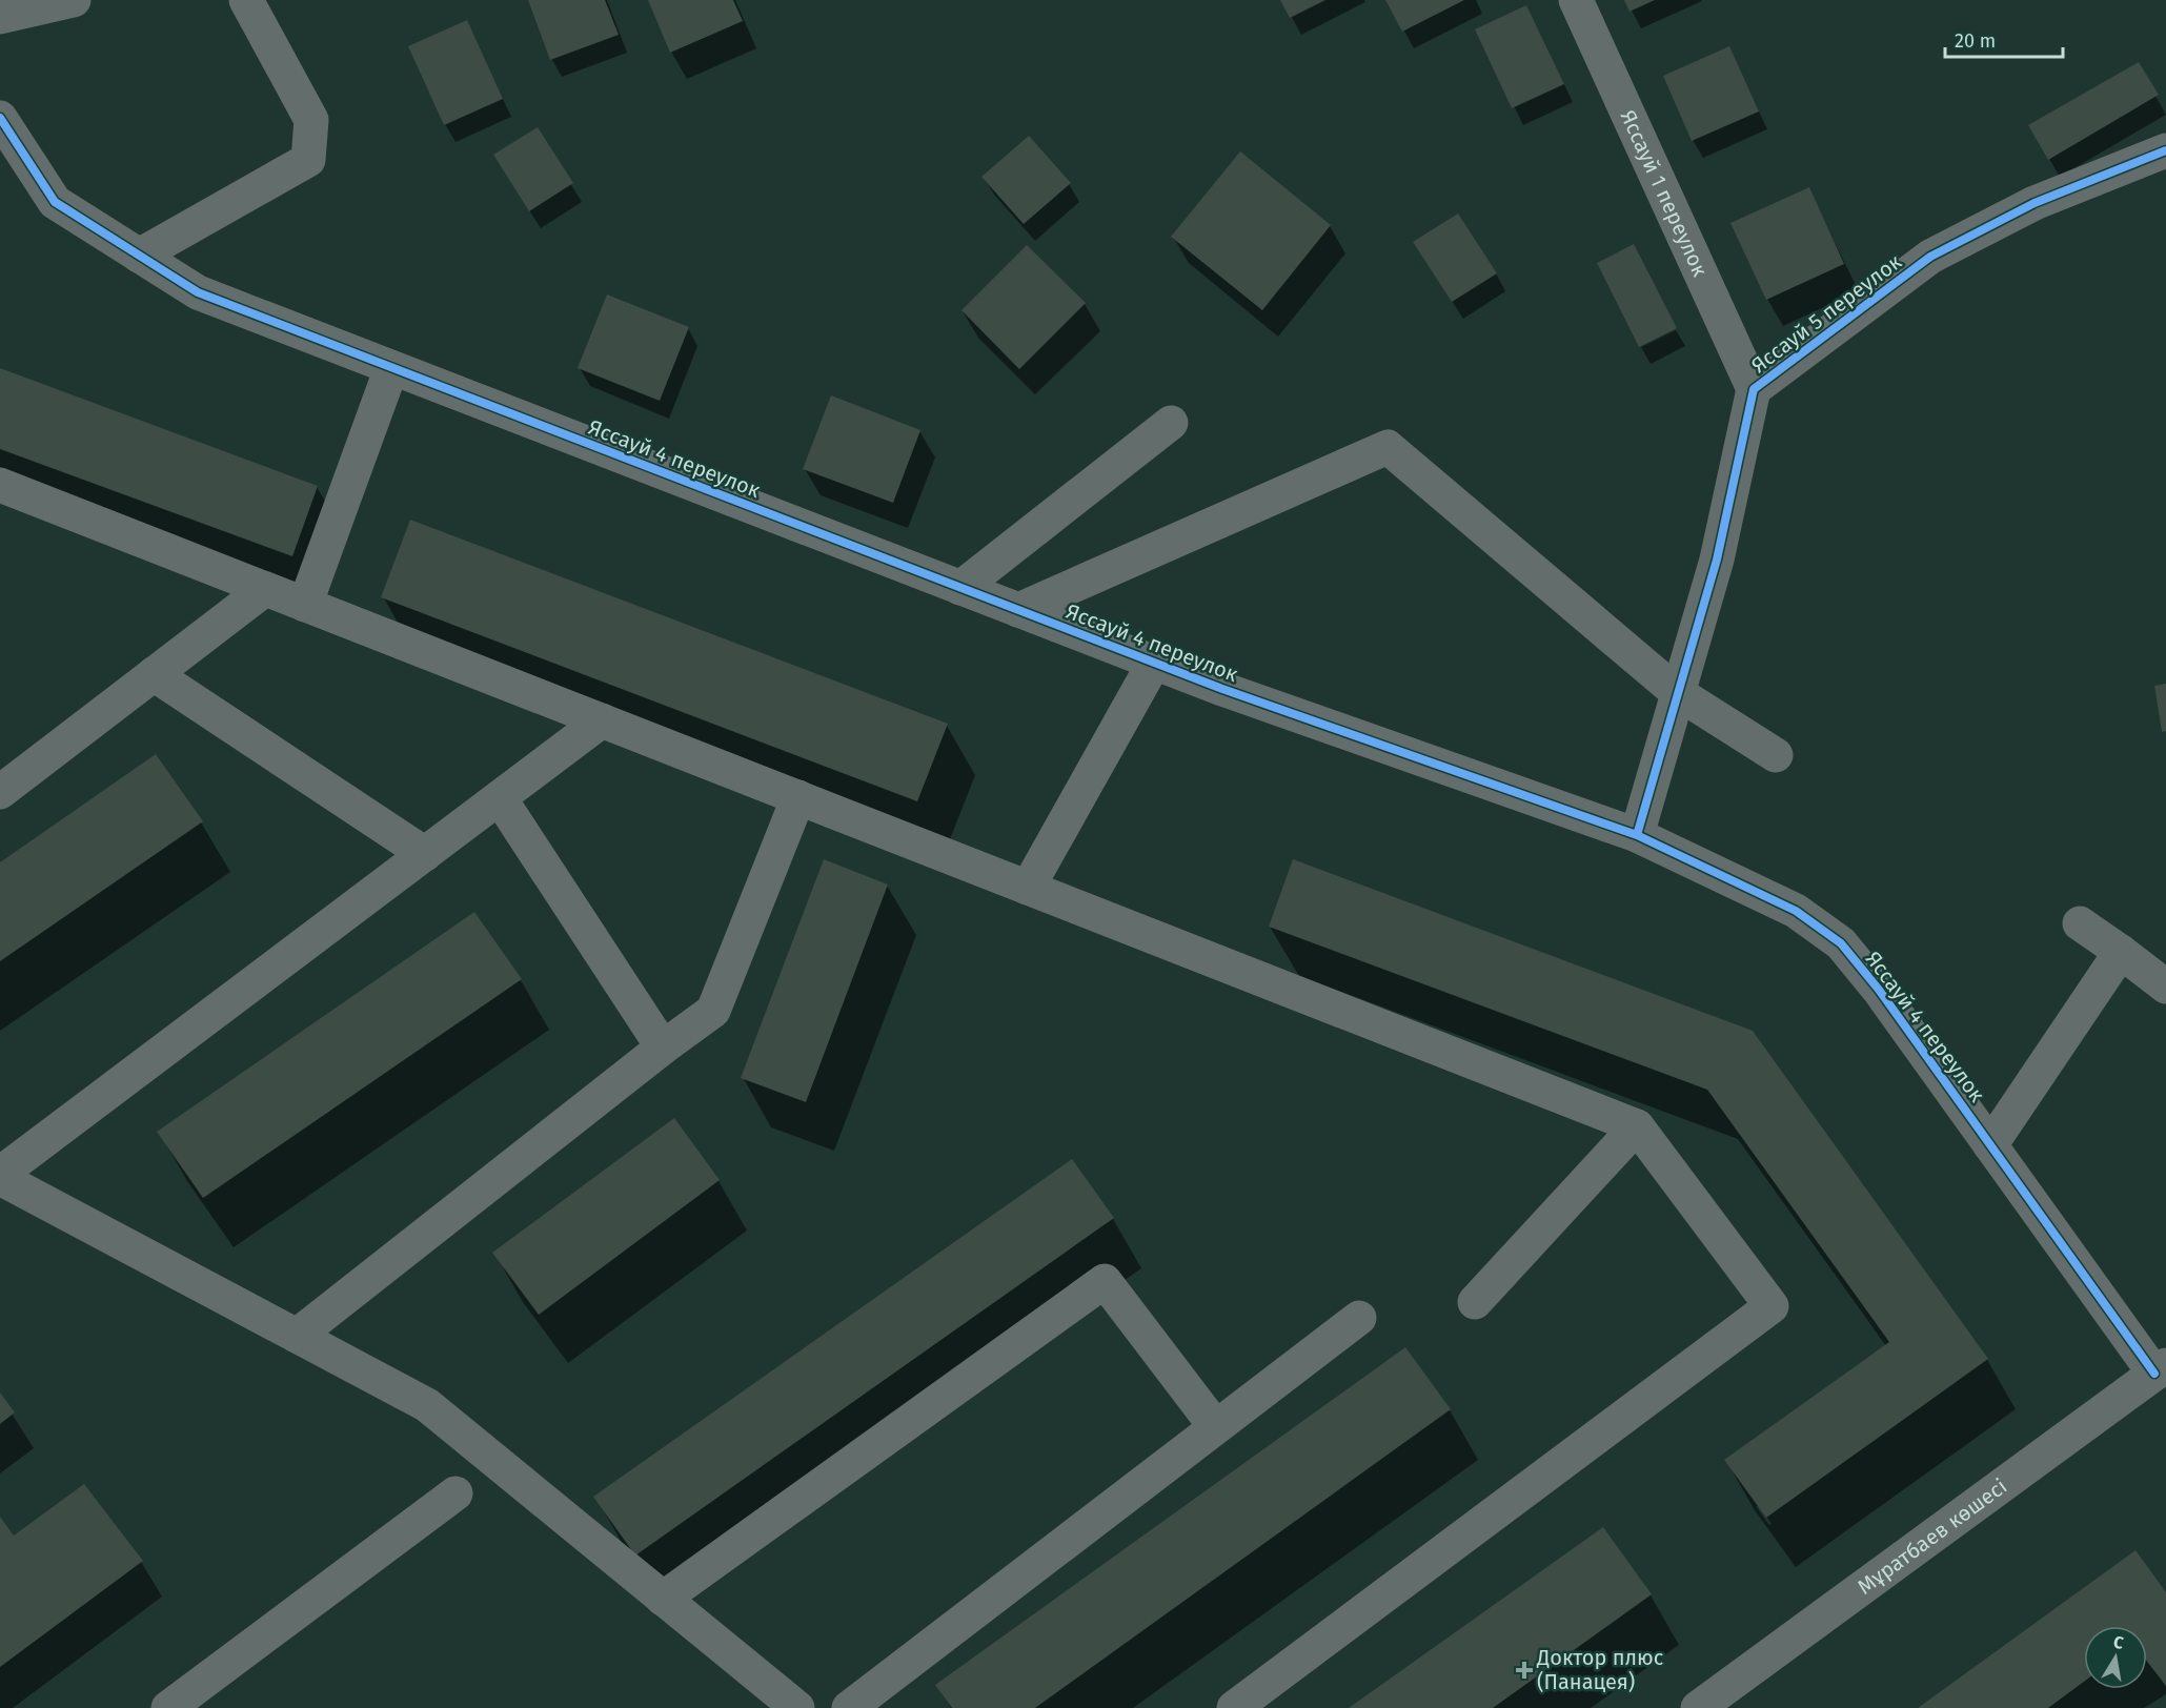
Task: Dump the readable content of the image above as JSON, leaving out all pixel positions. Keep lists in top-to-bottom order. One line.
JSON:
{"streets":{"street":["Яссауй 1 переулок","Яссауй 5 переулок","Яссауй 4 переулок","Мұратбаев көшесі"]},"crossings":[["Яссауй 1 переулок","Яссауй 5 переулок"],["Яссауй 5 переулок","Яссауй 4 переулок"],["Яссауй 4 переулок","Мұратбаев көшесі"]],"places":{"health":["Доктор плюс (Панацея)"]},"scale_bar":"20 m","north":"top"}
